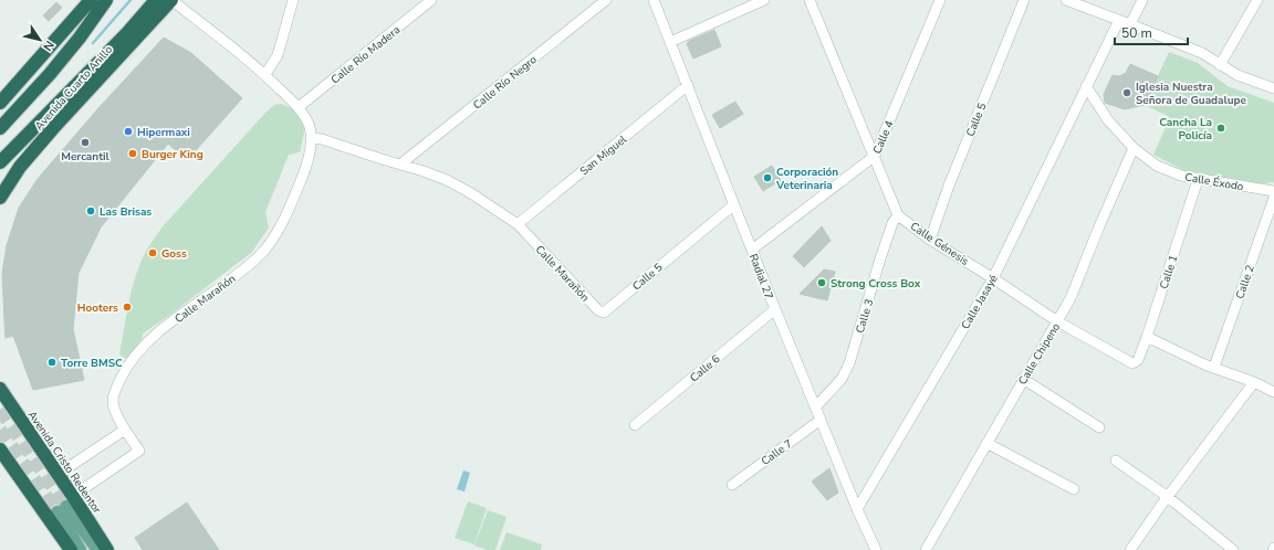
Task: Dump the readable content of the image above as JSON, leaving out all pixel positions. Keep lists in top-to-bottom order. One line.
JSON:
{"streets":{"highway":["Avenida Cuarto Anillo","Avenida Cristo Redentor"],"street":["Calle Río Madera","Calle Río Negro","Calle 5","Calle 4","San Miguel","Calle Éxodo","Calle Génesis","Calle 1","Calle Marañón","Radial 27","Calle 2","Calle Jasayé","Calle 3","Calle Chipeno","Calle 6","Calle 7"]},"crossings":[["Calle Río Madera","Calle Marañón"],["Calle Río Negro","Calle Marañón"],["Avenida Cuarto Anillo","Calle Marañón"],["Calle 5","Calle Génesis"],["Calle 5","Calle Marañón"],["Calle 5","Radial 27"],["Calle 4","Calle Génesis"],["Calle 4","Radial 27"],["San Miguel","Calle Marañón"],["San Miguel","Radial 27"],["Calle Éxodo","Calle 1"],["Calle Éxodo","Calle Jasayé"],["Calle Éxodo","Calle Chipeno"],["Calle Génesis","Calle 1"],["Calle Génesis","Calle Jasayé"],["Calle Génesis","Calle 3"],["Calle Génesis","Calle Chipeno"],["Calle Marañón","Avenida Cristo Redentor"],["Radial 27","Calle Jasayé"],["Radial 27","Calle 3"],["Radial 27","Calle 6"],["Radial 27","Calle 7"]],"places":["Iglesia Nuestra Señora de Guadalupe","Cancha La Policía","Hipermaxi","Mercantil","Burger King","Corporación Veterinaria","Las Brisas","Goss","Strong Cross Box","Hooters","Torre BMSC"],"scale_bar":"50 m","north":"bottom right"}
